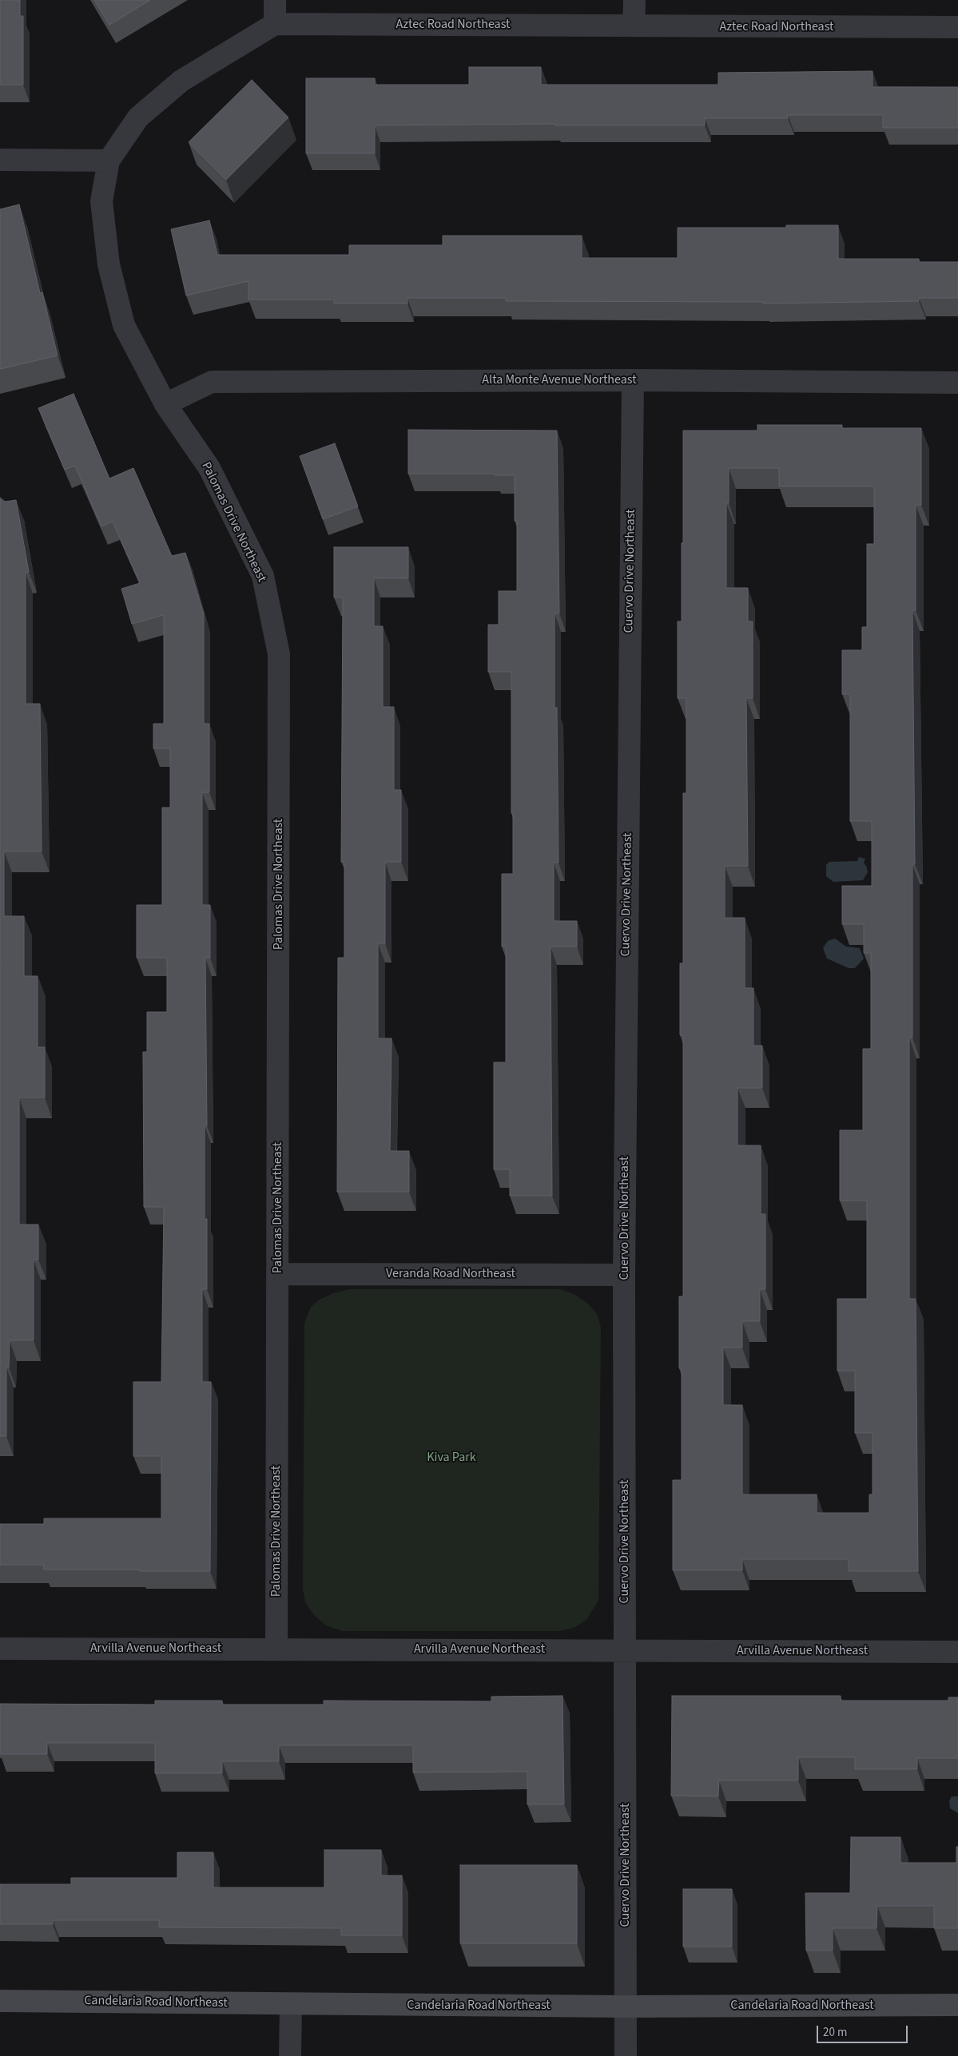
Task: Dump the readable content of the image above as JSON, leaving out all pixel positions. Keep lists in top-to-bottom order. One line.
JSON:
{"streets":{"main road":["Candelaria Road Northeast"],"street":["Aztec Road Northeast","Alta Monte Avenue Northeast","Palomas Drive Northeast","Cuervo Drive Northeast","Veranda Road Northeast","Arvilla Avenue Northeast"]},"crossings":[["Alta Monte Avenue Northeast","Palomas Drive Northeast"],["Alta Monte Avenue Northeast","Cuervo Drive Northeast"],["Palomas Drive Northeast","Veranda Road Northeast"],["Palomas Drive Northeast","Arvilla Avenue Northeast"],["Cuervo Drive Northeast","Veranda Road Northeast"],["Cuervo Drive Northeast","Arvilla Avenue Northeast"],["Cuervo Drive Northeast","Candelaria Road Northeast"]],"parks":["Kiva Park"],"scale_bar":"20 m"}
